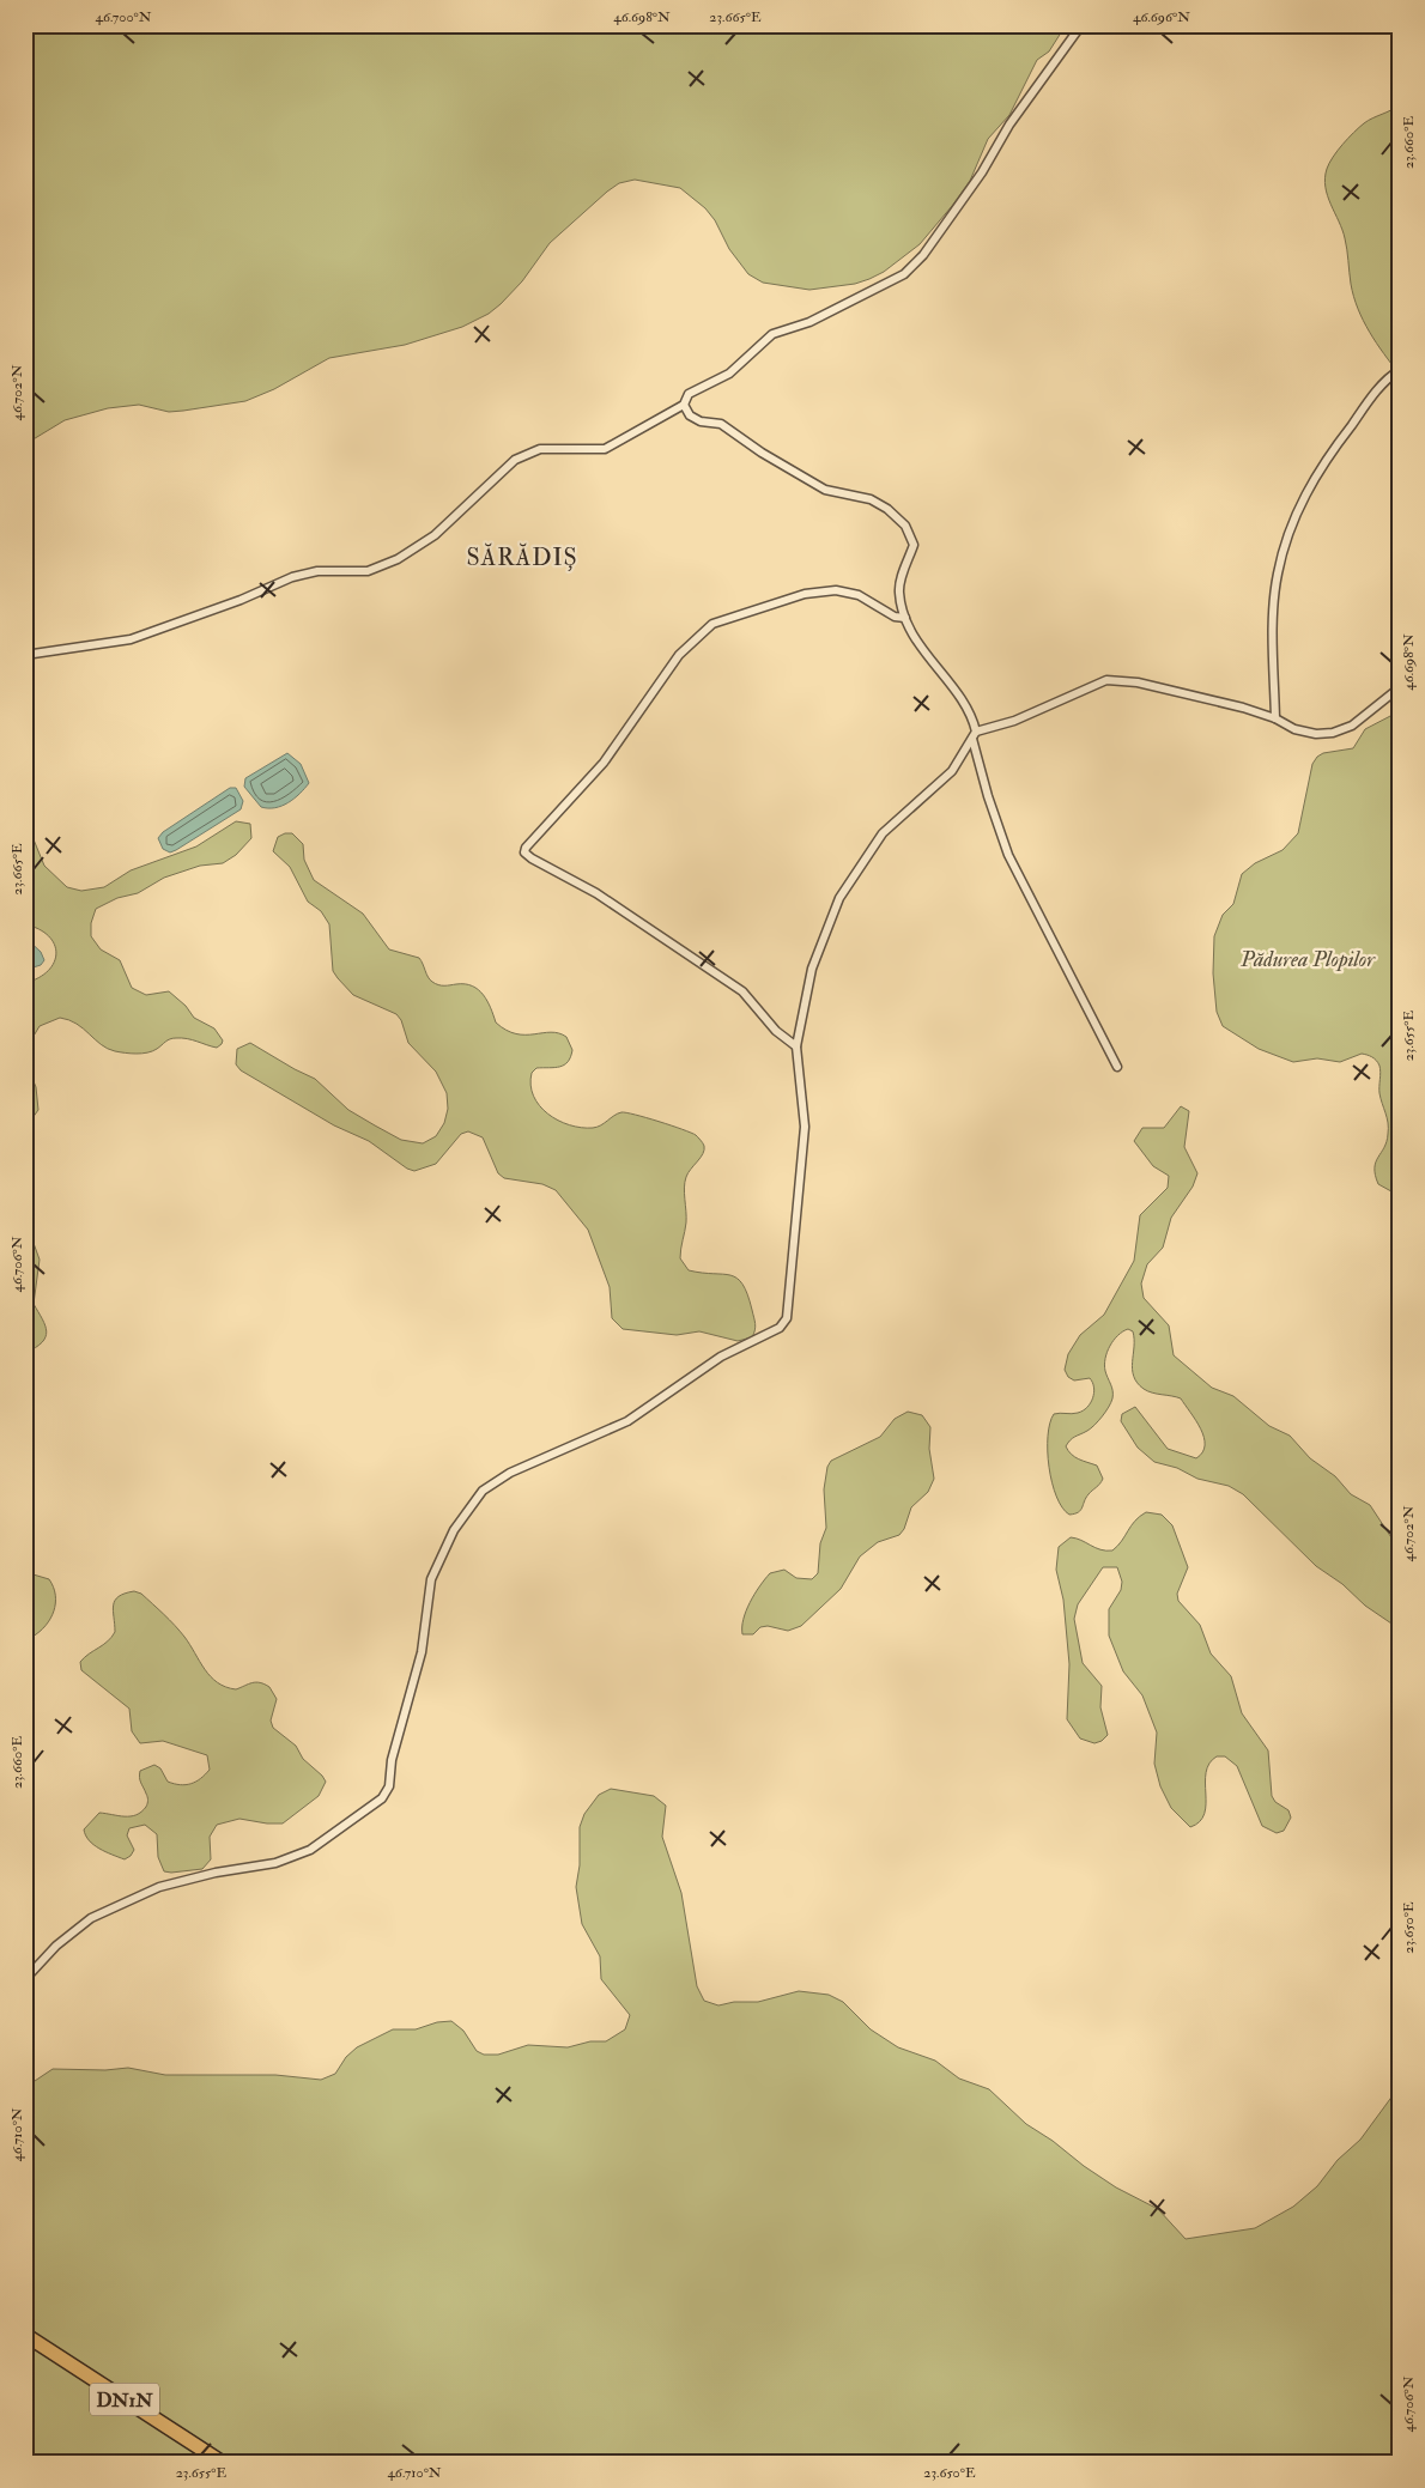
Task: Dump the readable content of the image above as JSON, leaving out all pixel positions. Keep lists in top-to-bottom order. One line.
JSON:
{"streets":{"highway":["DN1N"]},"districts":["SĂRĂDIȘ"],"parks":["Pădurea Plopilor"],"coordinates":["46.700°N","46.698°N","23.665°E","46.696°N","23.660°E","46.702°N","23.655°E","46.706°N","23.650°E","46.710°N"]}
